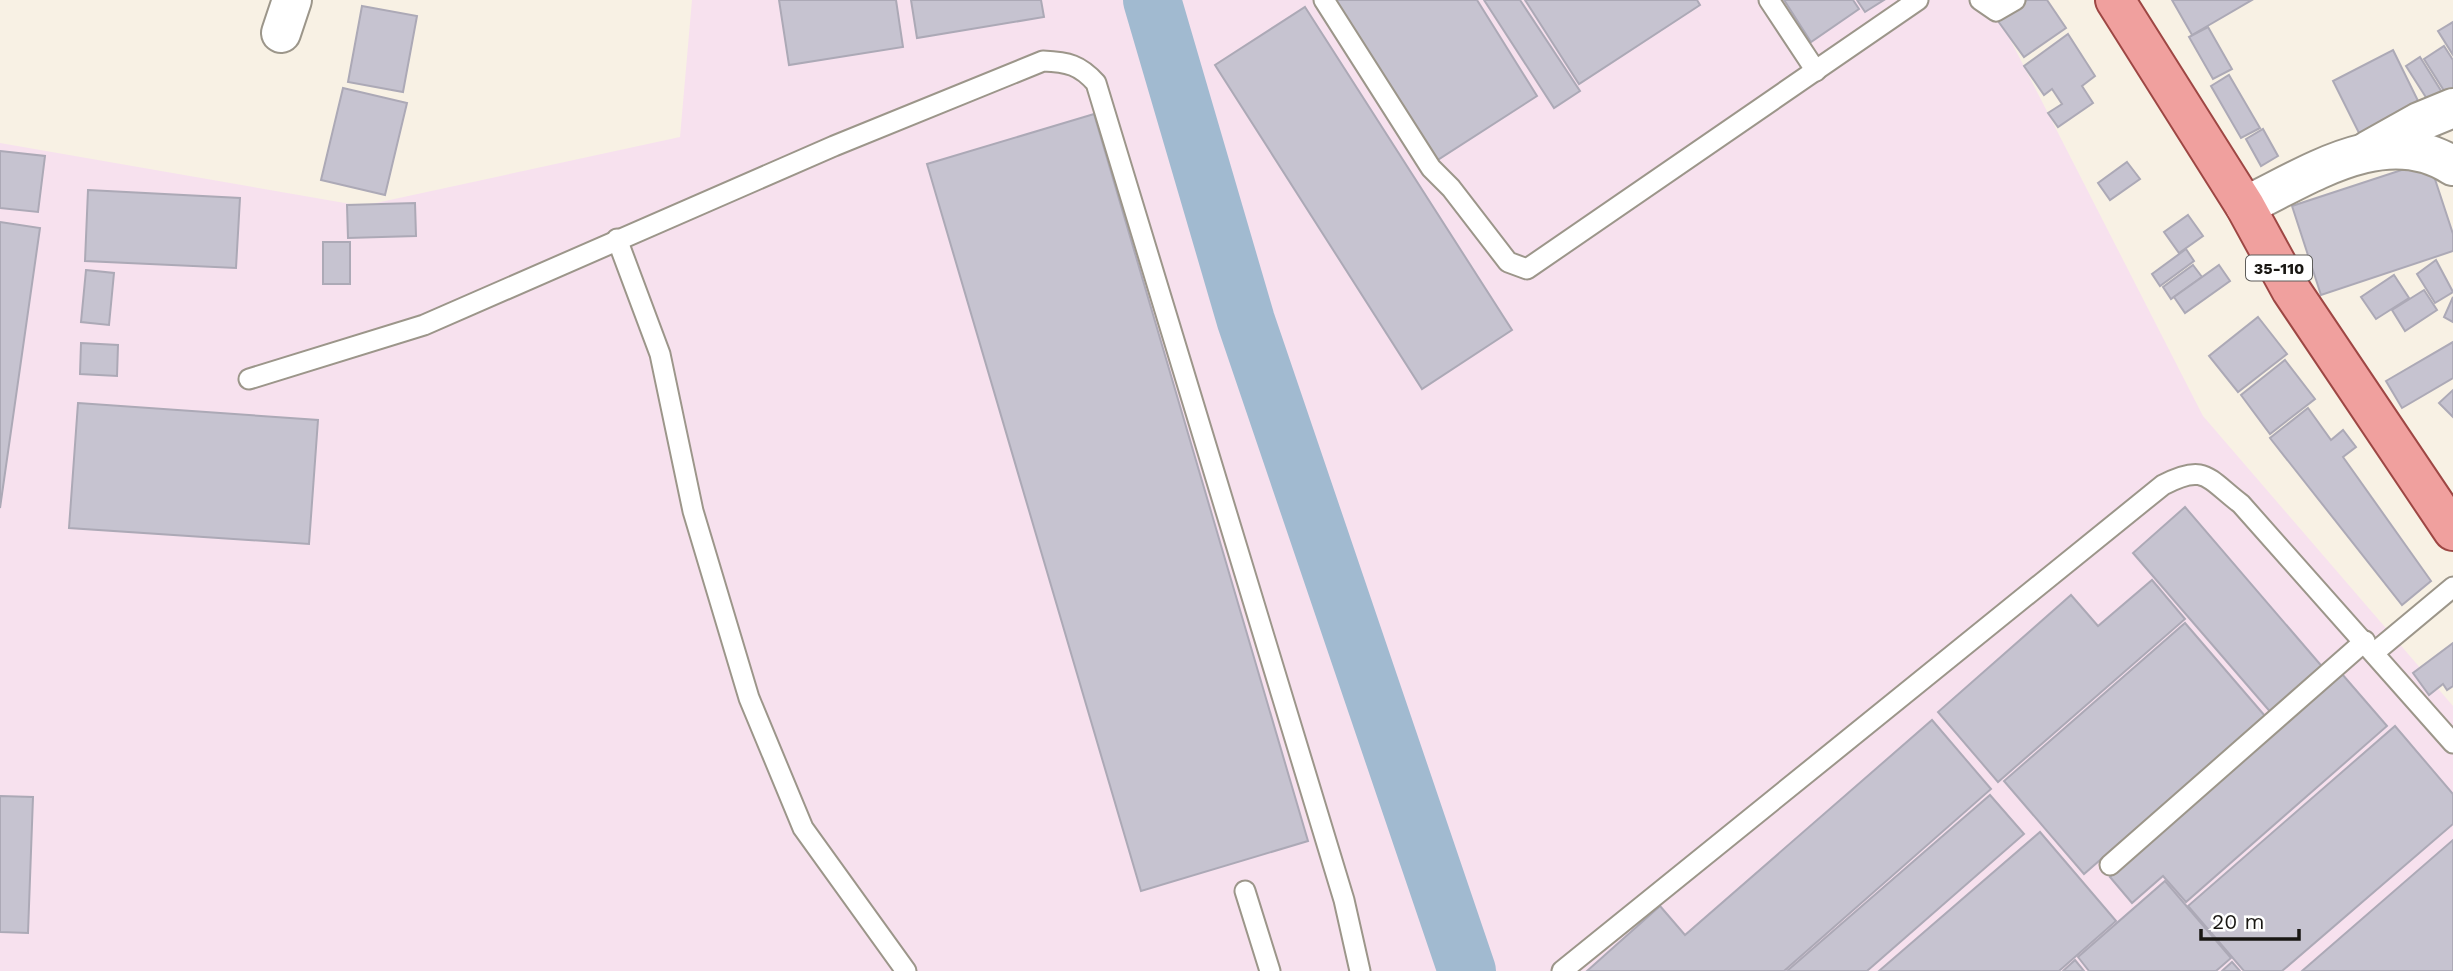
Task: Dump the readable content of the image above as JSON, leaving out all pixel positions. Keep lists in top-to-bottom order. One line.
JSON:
{"streets":{"main road":["35-110"]},"scale_bar":"20 m"}
